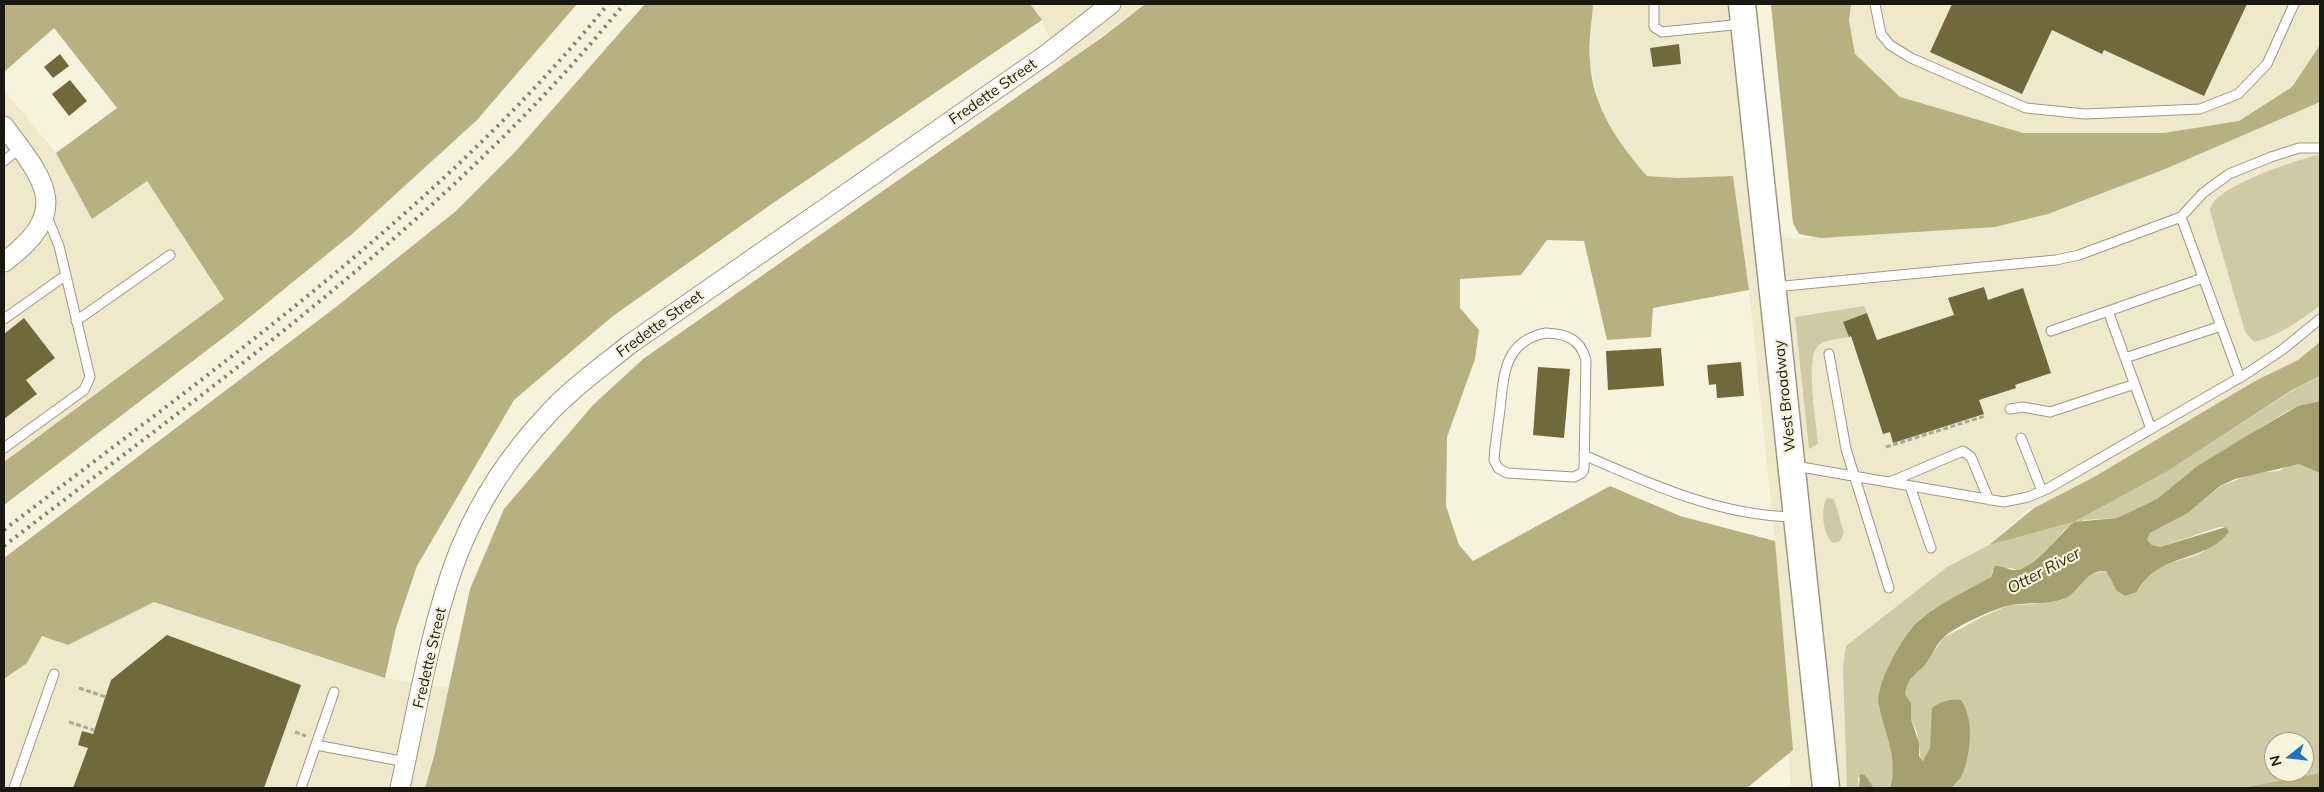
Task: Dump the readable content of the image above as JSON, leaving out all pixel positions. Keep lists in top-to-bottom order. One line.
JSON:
{"streets":{"main road":["West Broadway"],"street":["Fredette Street"]},"water":["Otter River"],"north":"left"}
